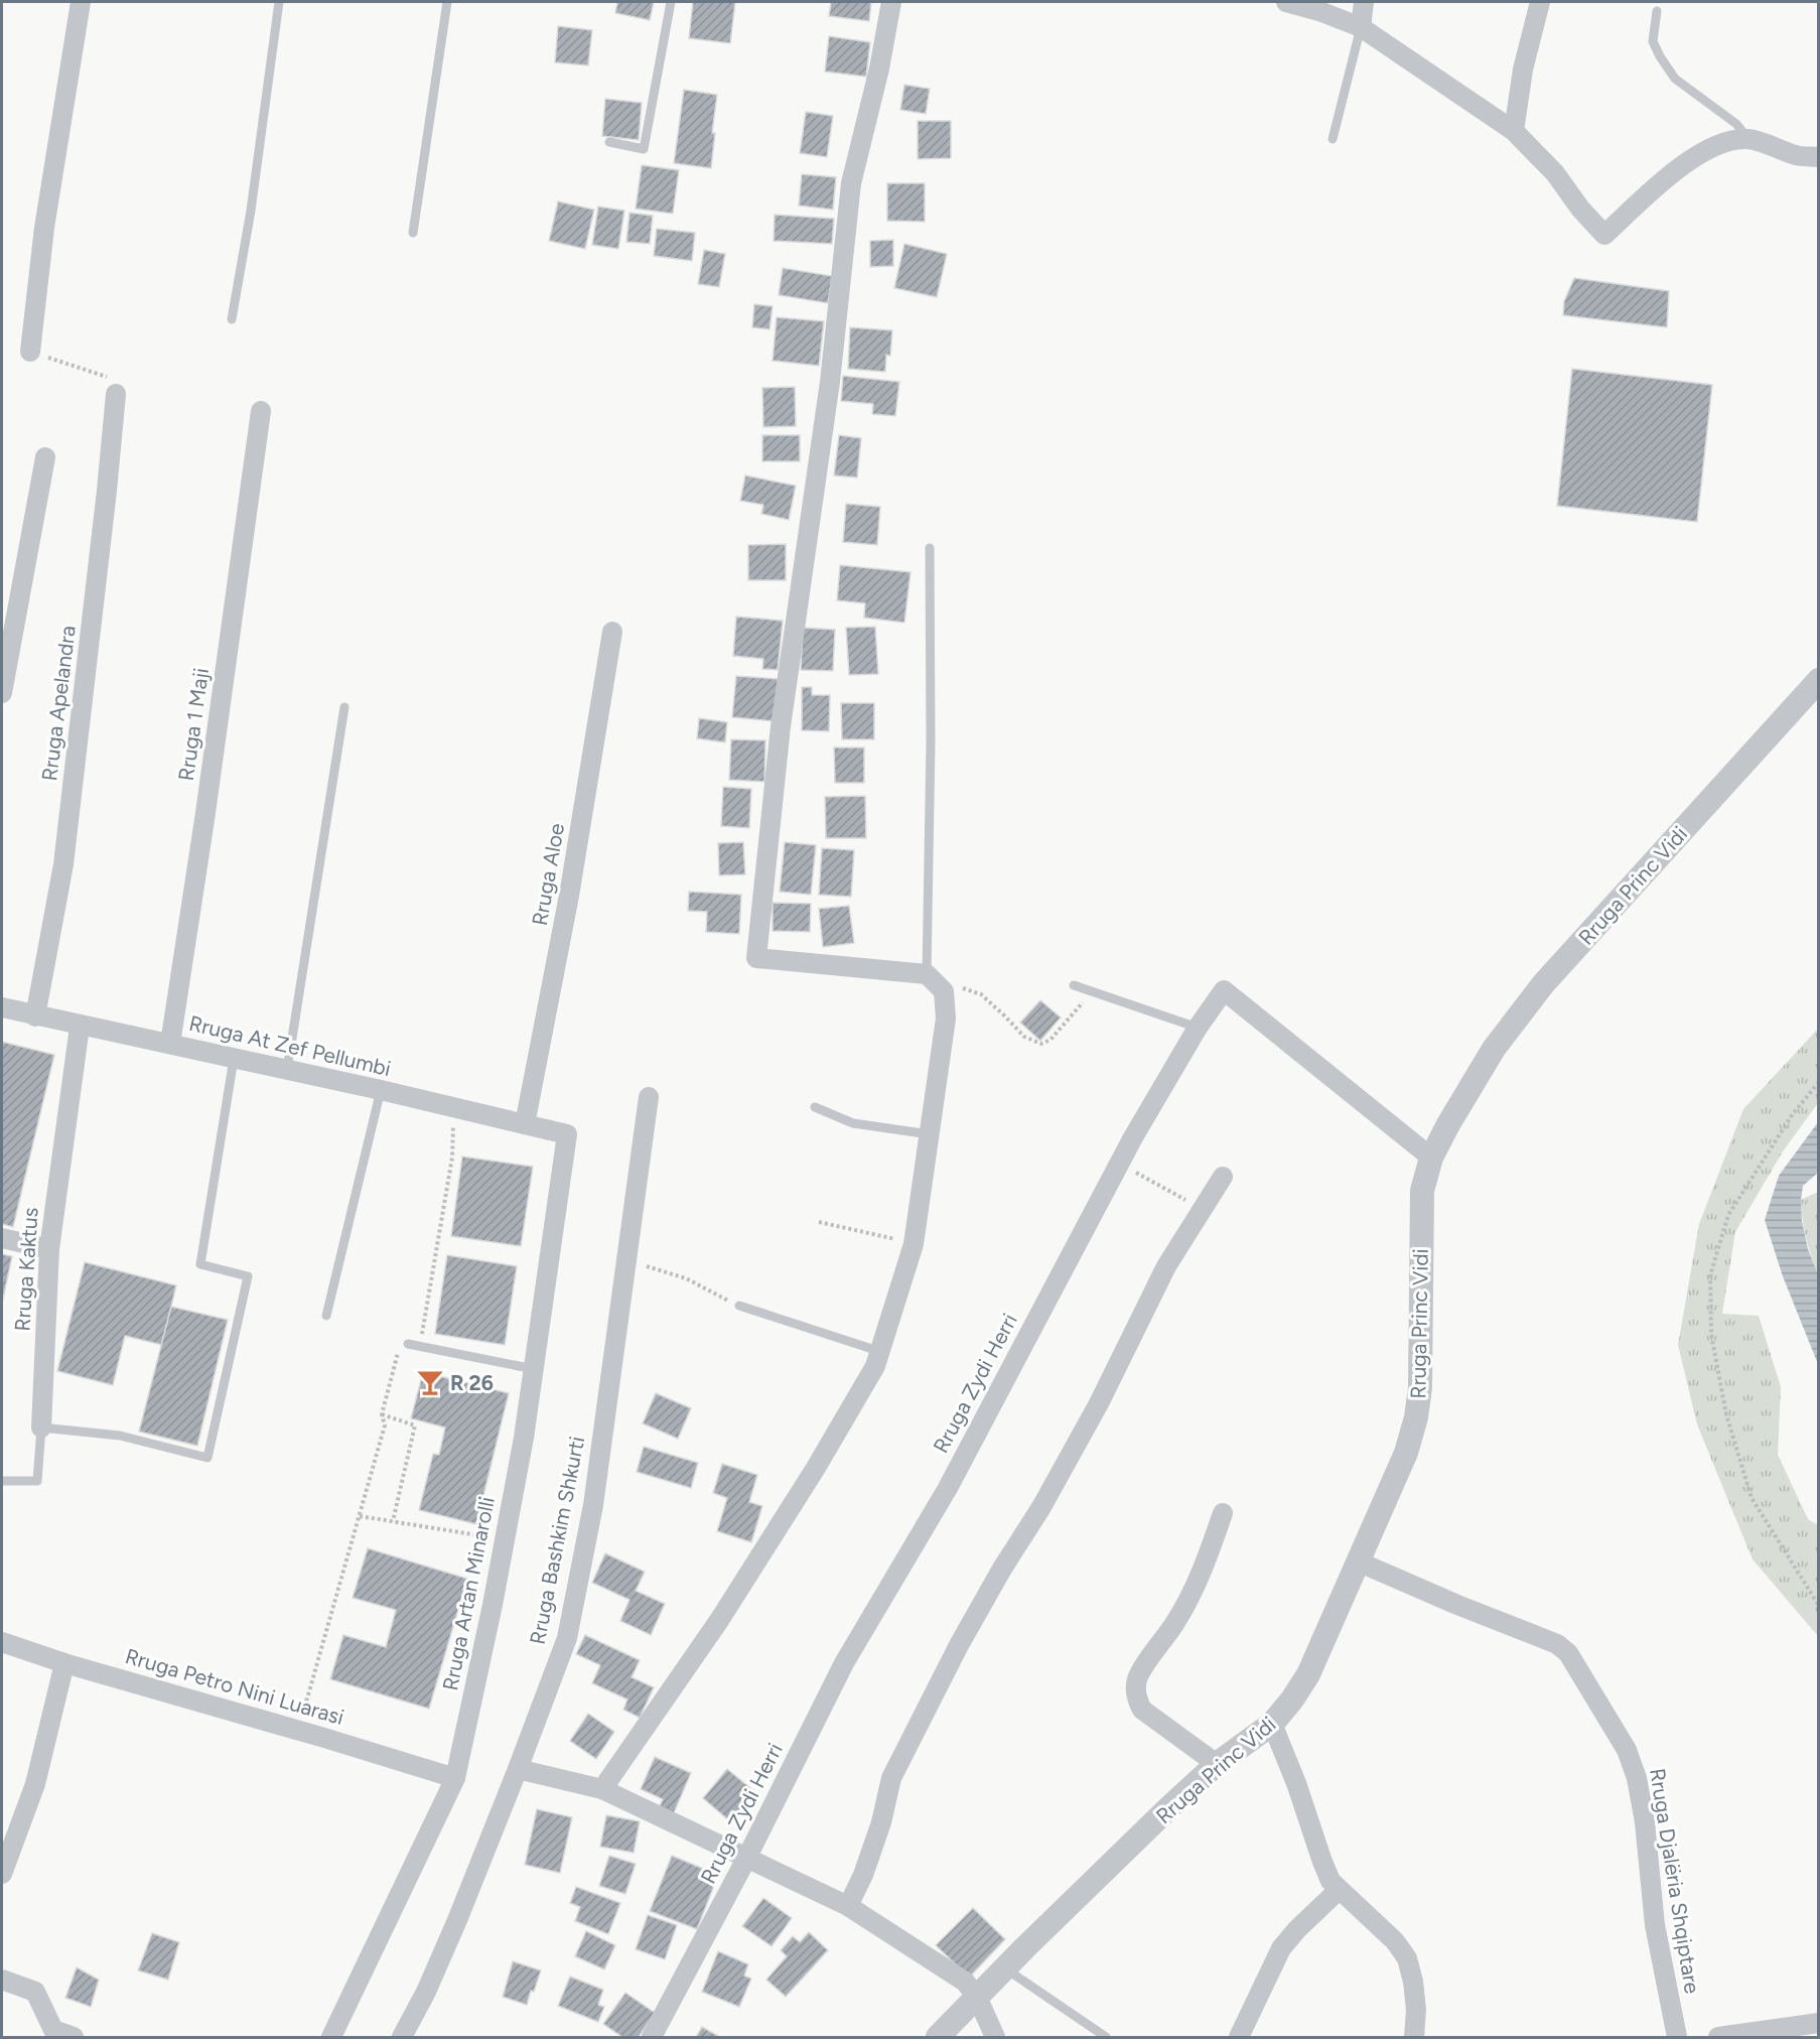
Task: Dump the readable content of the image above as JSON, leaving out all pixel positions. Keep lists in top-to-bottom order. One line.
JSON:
{"streets":{"street":["Rruga Apelandra","Rruga 1 Maji","Rruga Aloe","Rruga Princ Vidi","Rruga At Zef Pellumbi","Rruga Kaktus","Rruga Zydi Herri","Rruga Bashkim Shkurti","Rruga Artan Minarolli","Rruga Petro Nini Luarasi","Rruga Djalëria Shqiptare"]},"crossings":[["Rruga Apelandra","Rruga At Zef Pellumbi"],["Rruga 1 Maji","Rruga At Zef Pellumbi"],["Rruga Aloe","Rruga At Zef Pellumbi"],["Rruga Princ Vidi","Rruga Zydi Herri"],["Rruga Princ Vidi","Rruga Djalëria Shqiptare"],["Rruga At Zef Pellumbi","Rruga Kaktus"],["Rruga At Zef Pellumbi","Rruga Artan Minarolli"],["Rruga Artan Minarolli","Rruga Petro Nini Luarasi"]],"places":{"bar":["R 26"]}}
